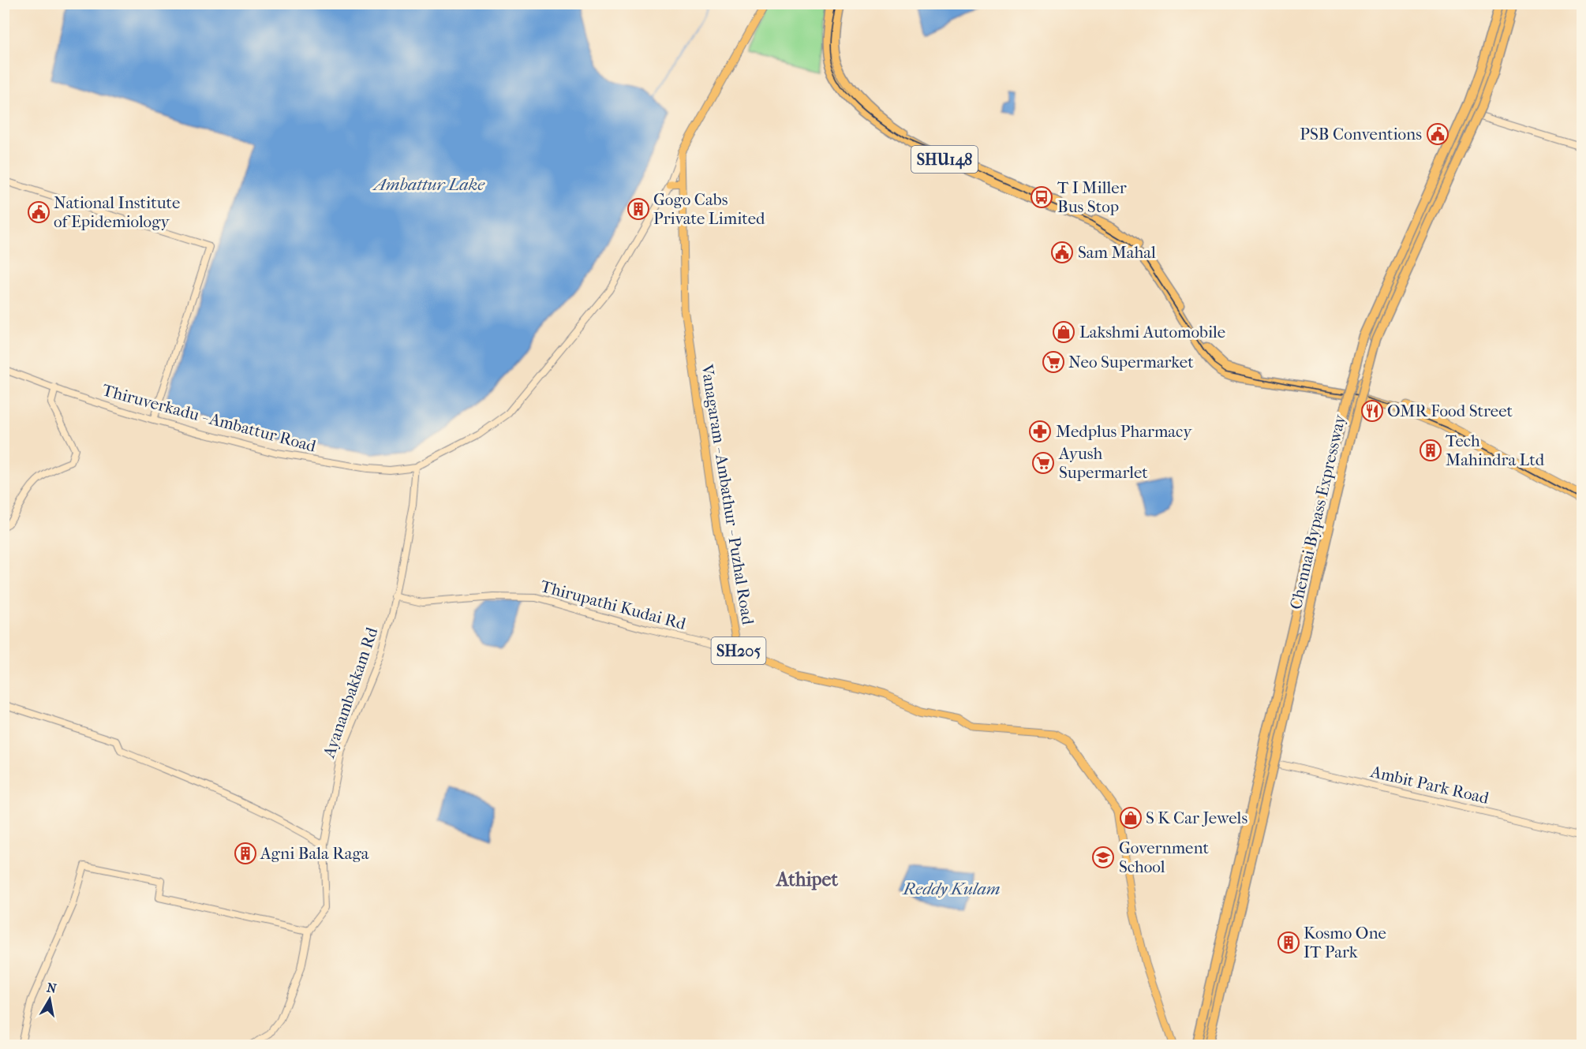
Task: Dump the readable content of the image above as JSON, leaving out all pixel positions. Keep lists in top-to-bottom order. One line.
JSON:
{"streets":{"highway":["SHU148","Chennai Bypass Expressway"],"main road":["Vanagaram - Ambathur - Puzhal Road","SH205"],"street":["Thiruverkadu - Ambattur Road","Thirupathi Kudai Rd","Ayanambakkam Rd","Ambit Park Road"]},"crossings":[["Thiruverkadu - Ambattur Road","Vanagaram - Ambathur - Puzhal Road"],["Thiruverkadu - Ambattur Road","Ayanambakkam Rd"],["Vanagaram - Ambathur - Puzhal Road","Thirupathi Kudai Rd"],["Vanagaram - Ambathur - Puzhal Road","SH205"],["Thirupathi Kudai Rd","SH205"],["Thirupathi Kudai Rd","Ayanambakkam Rd"]],"districts":["Athipet"],"water":["Ambattur Lake","Reddy Kulam"],"places":{"public building":["PSB Conventions","National Institute of Epidemiology","Sam Mahal"],"bus stop":["T I Miller Bus Stop"],"building":["Gogo Cabs Private Limited","Tech Mahindra Ltd","Agni Bala Raga","Kosmo One IT Park"],"shop":["Lakshmi Automobile","S K Car Jewels"],"supermarket":["Neo Supermarket","Ayush Supermarlet"],"restaurant":["OMR Food Street"],"pharmacy":["Medplus Pharmacy"],"school or university":["Government School"]},"north":"top"}
